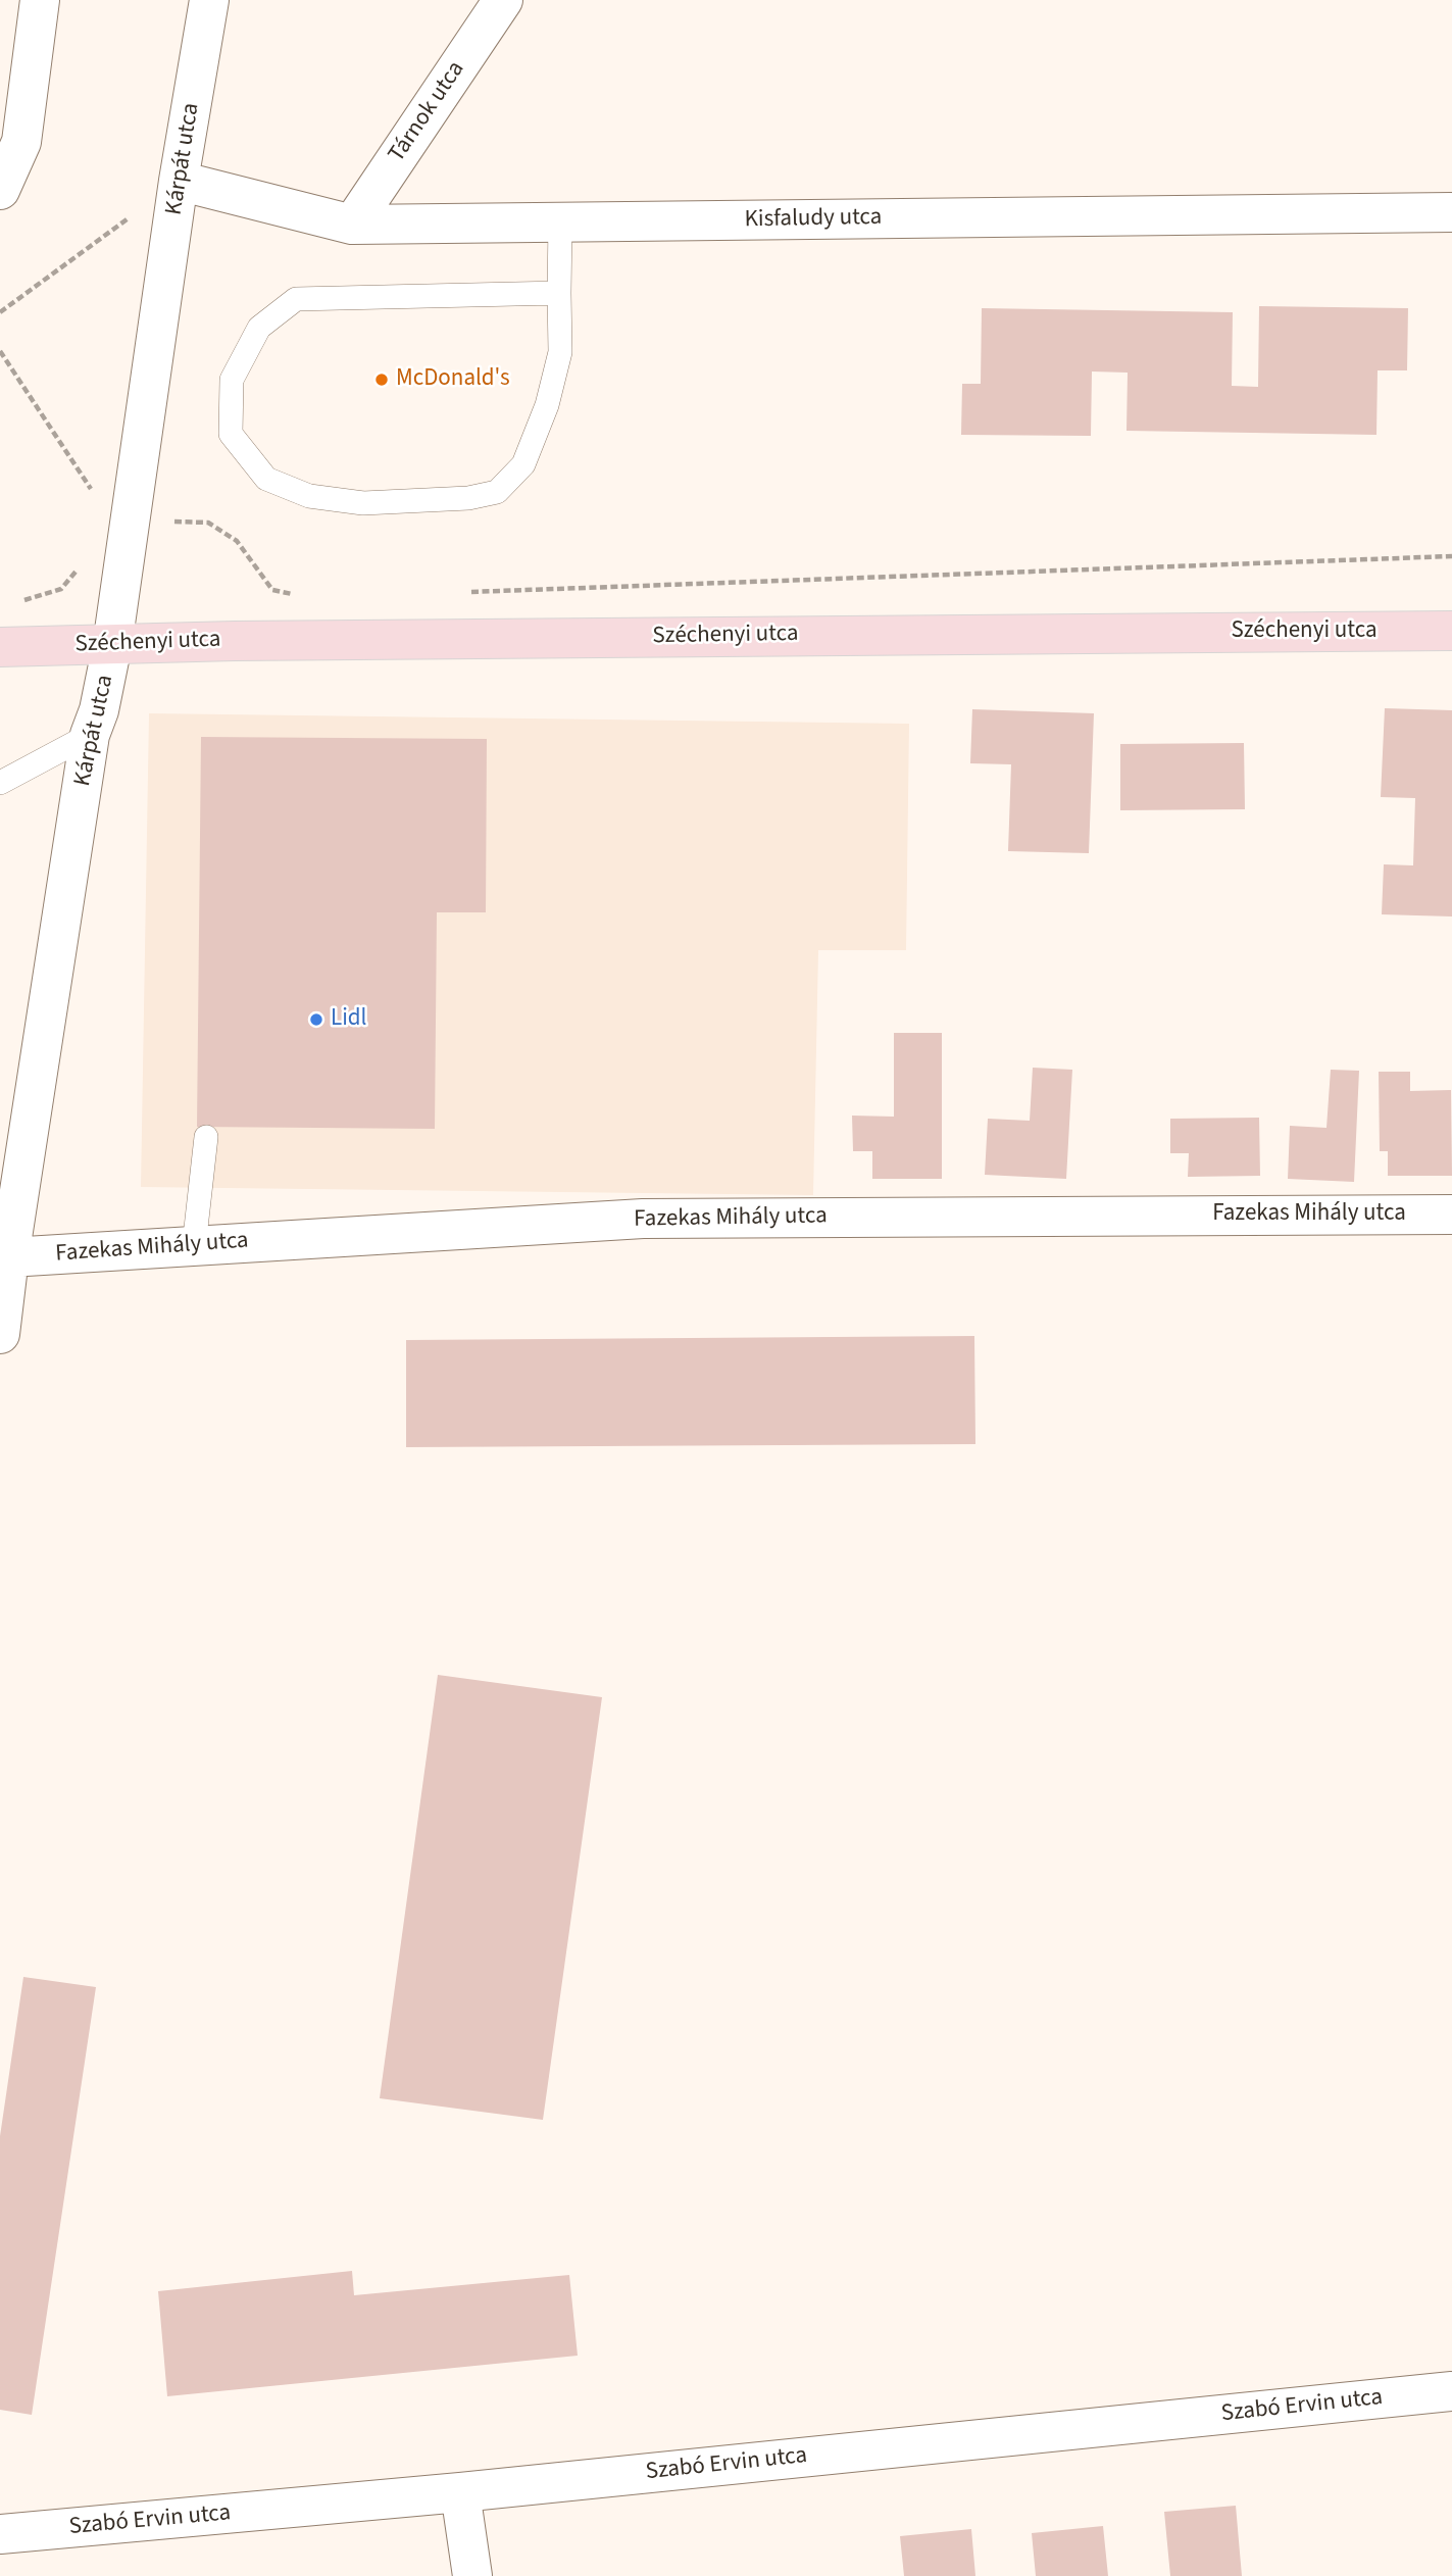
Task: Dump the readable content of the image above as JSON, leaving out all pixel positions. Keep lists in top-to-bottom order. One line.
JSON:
{"streets":{"main road":["Széchenyi utca"],"street":["Tárnok utca","Kárpát utca","Kisfaludy utca","Fazekas Mihály utca","Szabó Ervin utca"]},"crossings":[["Tárnok utca","Kisfaludy utca"],["Kárpát utca","Kisfaludy utca"],["Kárpát utca","Széchenyi utca"],["Kárpát utca","Fazekas Mihály utca"]],"places":["McDonald's","Lidl"]}
